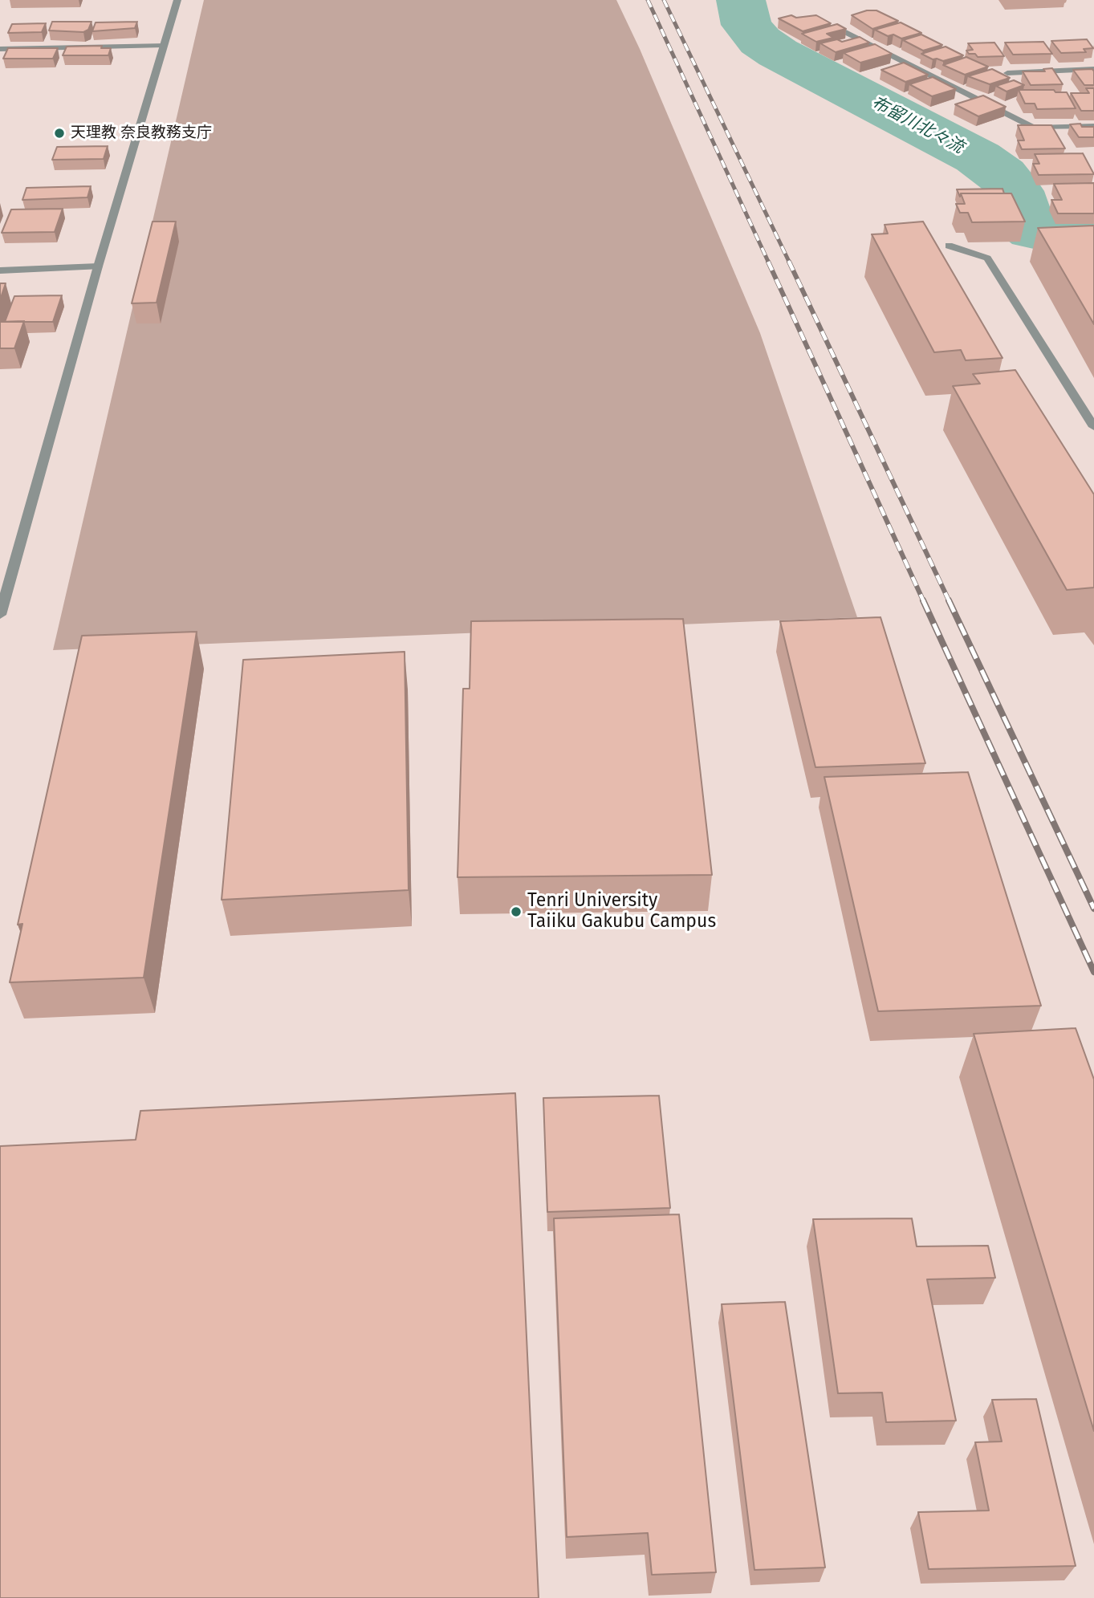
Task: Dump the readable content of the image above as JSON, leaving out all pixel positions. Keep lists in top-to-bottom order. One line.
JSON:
{"water":["布留川北々流"],"places":["天理教 奈良教務支庁","Tenri University Taiiku Gakubu Campus"]}
